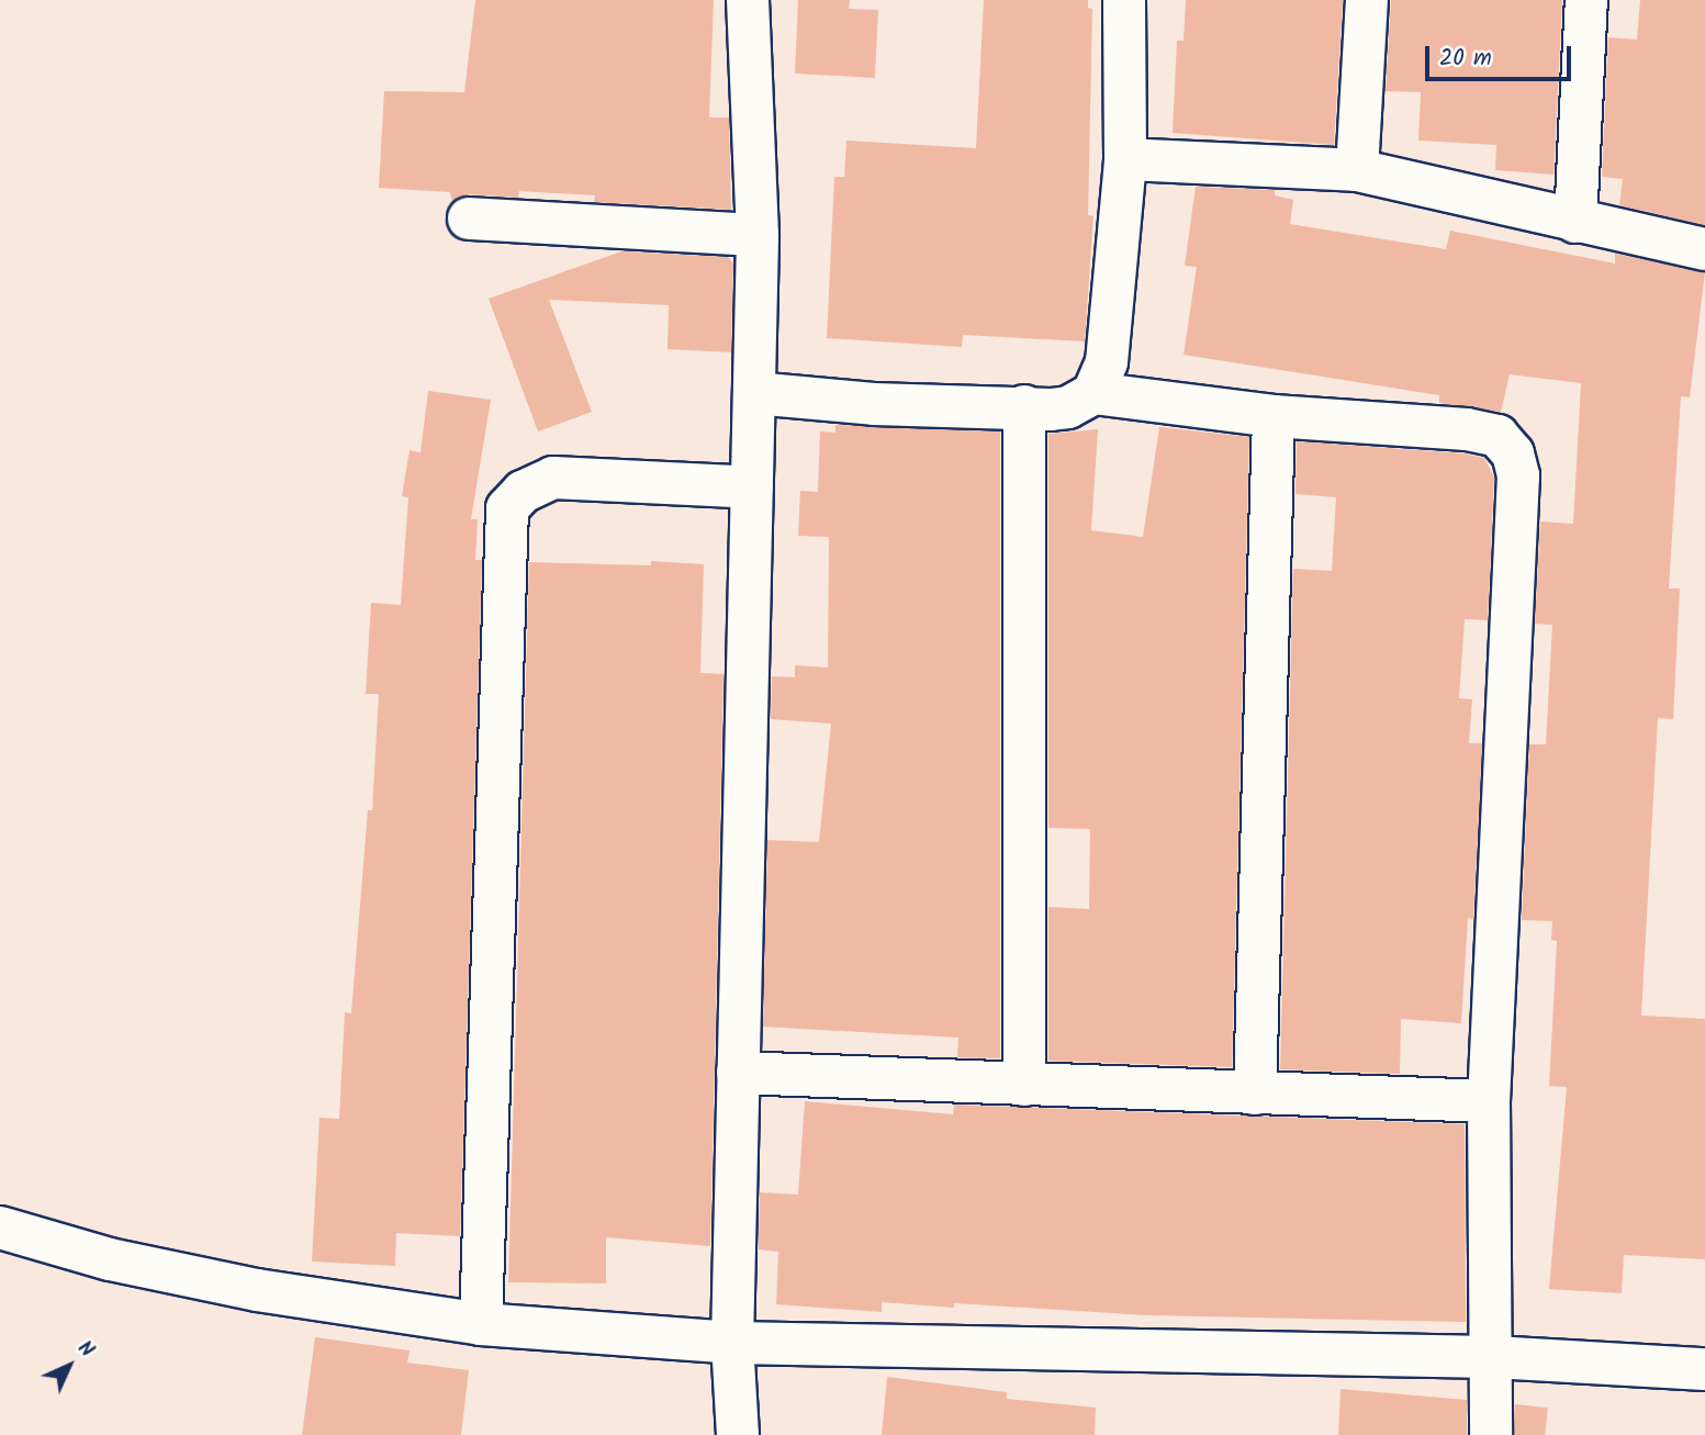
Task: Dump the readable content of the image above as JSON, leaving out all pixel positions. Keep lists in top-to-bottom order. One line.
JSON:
{"scale_bar":"20 m","north":"top right"}
